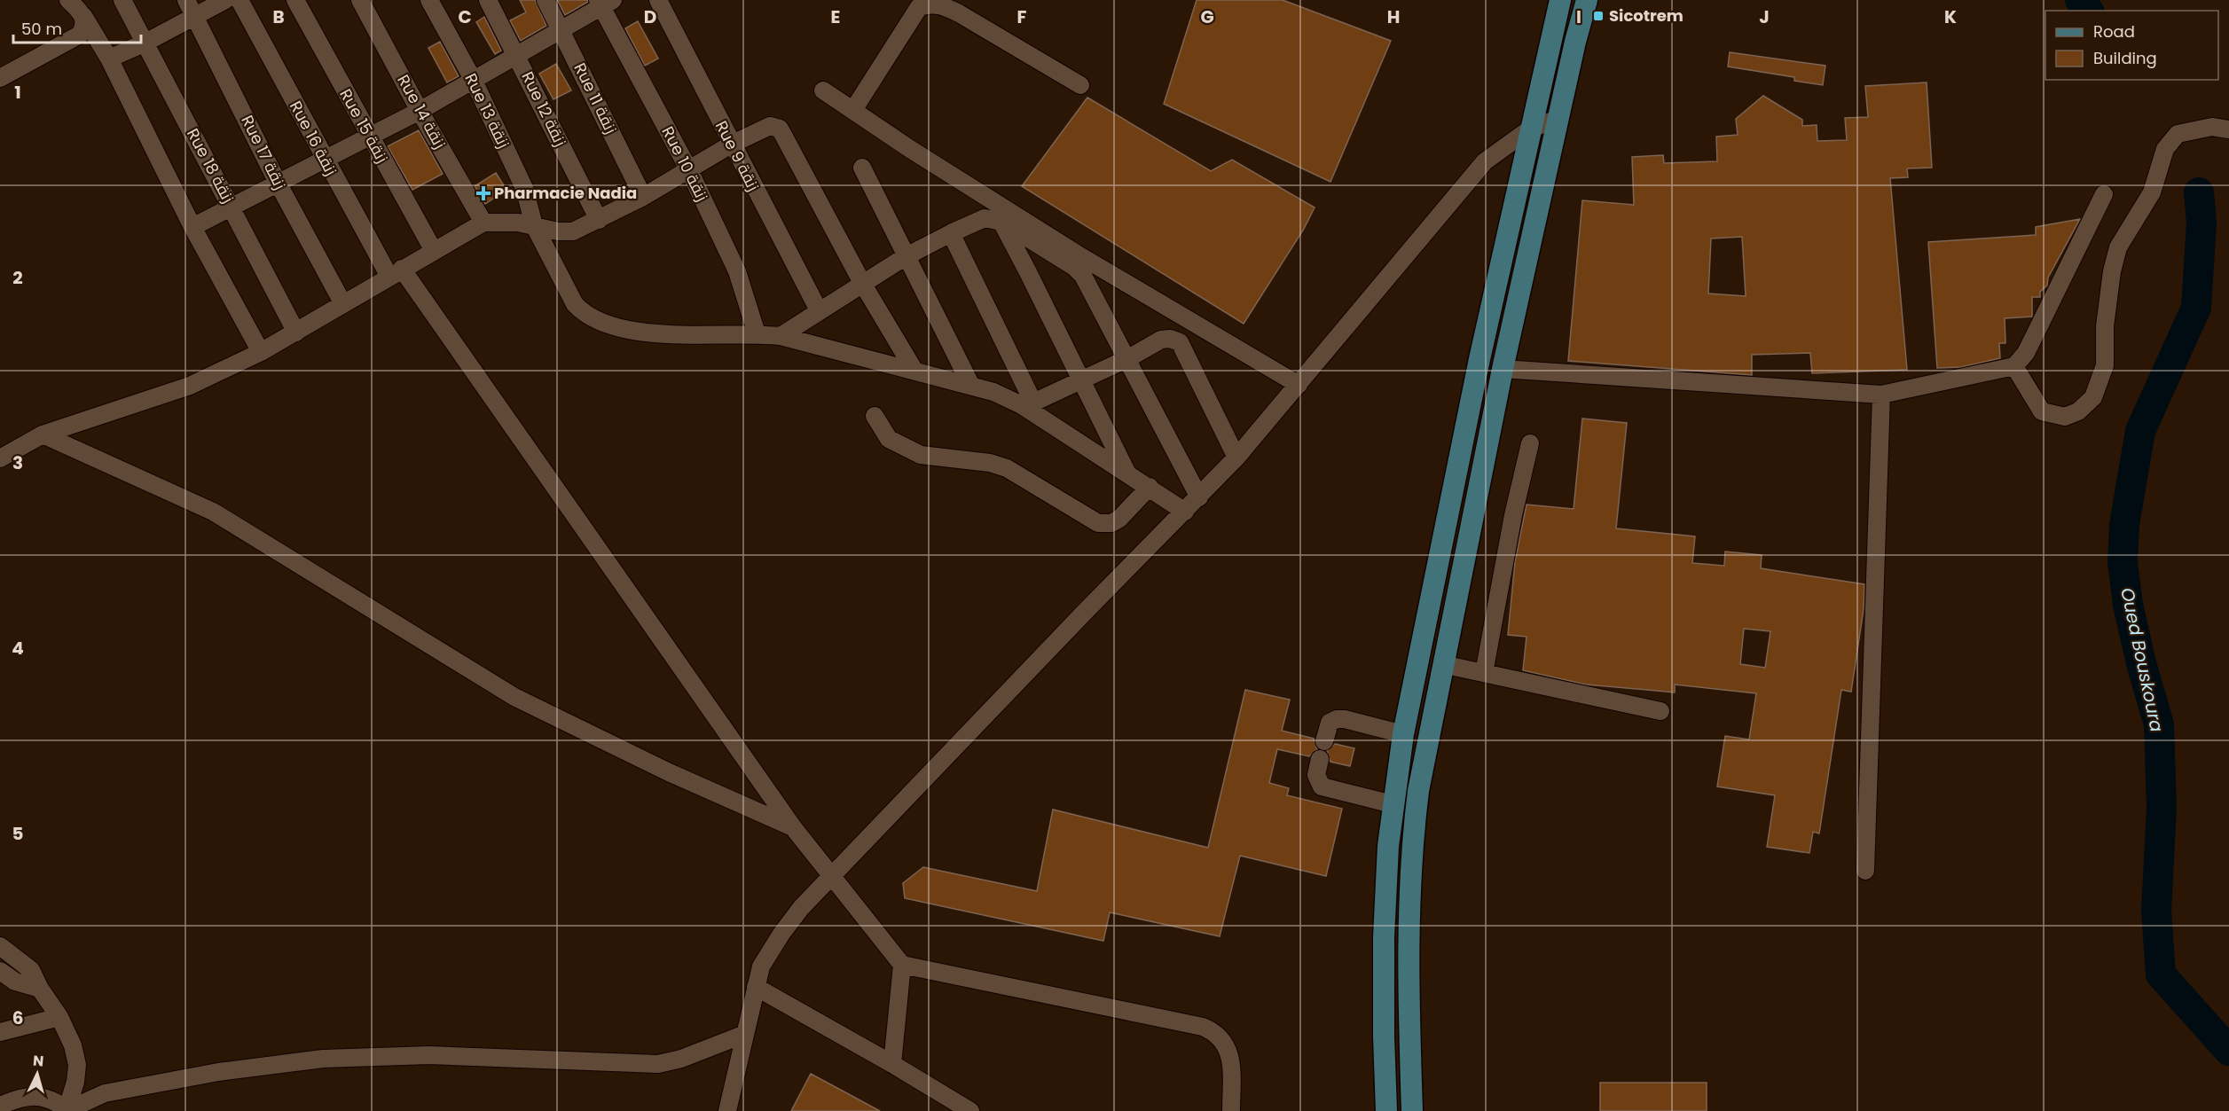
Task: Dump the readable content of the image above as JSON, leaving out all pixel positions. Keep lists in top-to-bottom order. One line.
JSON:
{"streets":{"street":["Rue 11 زنقة","Rue 12 زنقة","Rue 13 زنقة","Rue 14 زنقة","Rue 15 زنقة","Rue 16 زنقة","Rue 17 زنقة","Rue 9 زنقة","Rue 10 زنقة","Rue 18 زنقة"]},"crossings":[["Rue 13 زنقة","Rue 10 زنقة"]],"water":["Oued Bouskoura"],"places":{"transit":["Sicotrem"],"health":["Pharmacie Nadia"]},"legend":["Road","Building"],"scale_bar":"50 m","north":"top","grid":{"columns":["B","C","D","E","F","G","H","I","J","K"],"rows":["1","2","3","4","5","6"]}}
